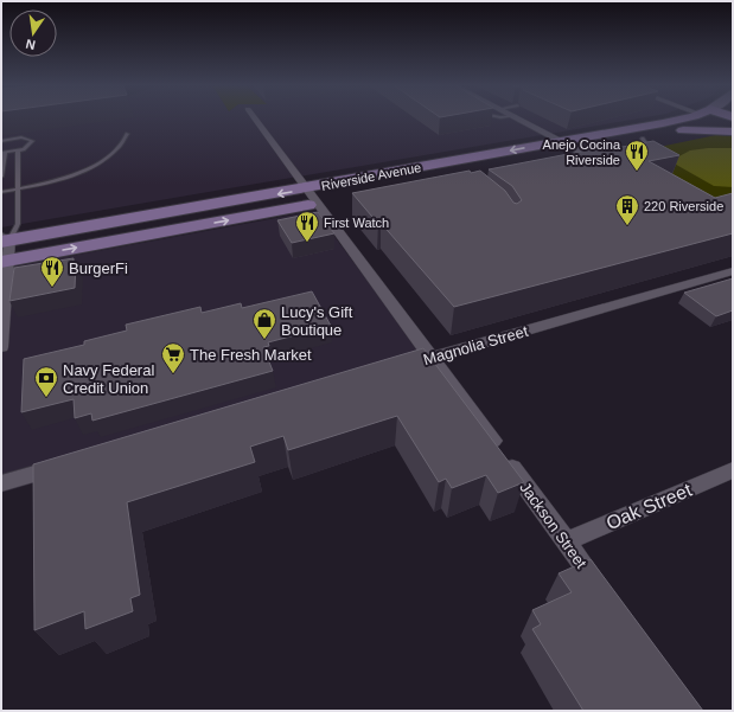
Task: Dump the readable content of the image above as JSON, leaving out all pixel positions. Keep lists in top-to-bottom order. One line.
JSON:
{"streets":{"main road":["Riverside Avenue"],"street":["Magnolia Street","Oak Street","Jackson Street"]},"crossings":[["Riverside Avenue","Jackson Street"],["Magnolia Street","Jackson Street"],["Oak Street","Jackson Street"]],"places":{"restaurant":["Anejo Cocina Riverside","First Watch","BurgerFi"],"building":["220 Riverside"],"shop":["Lucy's Gift Boutique"],"supermarket":["The Fresh Market"],"bank":["Navy Federal Credit Union"]},"north":"bottom"}
